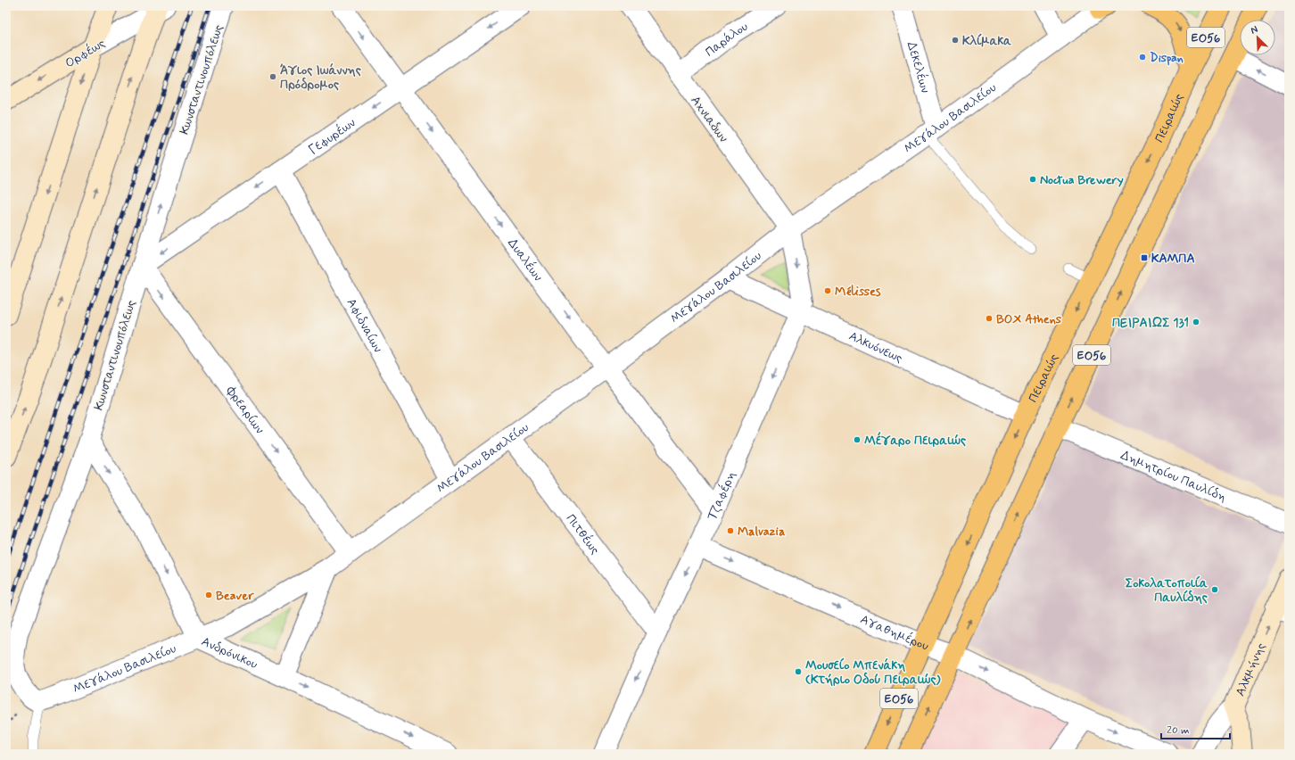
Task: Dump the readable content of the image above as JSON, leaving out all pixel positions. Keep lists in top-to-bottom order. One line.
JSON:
{"streets":{"main road":["ΕΟ56","Ορφέως","Πειραιώς","Αλκμήνης"],"street":["Παράλου","Δεκελέων","Κωνσταντινουπόλεως","Μεγάλου Βασιλείου","Αχνιαδων","Γεφυρέων","Δυαλέων","Αφιδναίων","Αλκυόνεως","Φρεαρίων","Δημητρίου Παυλίδη","Τζαφέρη","Πιτθέως","Αγαθημέρου","Ανδρόνικου"]},"crossings":[["ΕΟ56","Δημητρίου Παυλίδη"],["ΕΟ56","Αγαθημέρου"],["Παράλου","Αχνιαδων"],["Δεκελέων","Μεγάλου Βασιλείου"],["Κωνσταντινουπόλεως","Μεγάλου Βασιλείου"],["Κωνσταντινουπόλεως","Γεφυρέων"],["Κωνσταντινουπόλεως","Φρεαρίων"],["Κωνσταντινουπόλεως","Ανδρόνικου"],["Πειραιώς","Αλκυόνεως"],["Πειραιώς","Αγαθημέρου"],["Μεγάλου Βασιλείου","Αχνιαδων"],["Μεγάλου Βασιλείου","Δυαλέων"],["Μεγάλου Βασιλείου","Αφιδναίων"],["Μεγάλου Βασιλείου","Αλκυόνεως"],["Μεγάλου Βασιλείου","Φρεαρίων"],["Μεγάλου Βασιλείου","Τζαφέρη"],["Μεγάλου Βασιλείου","Πιτθέως"],["Μεγάλου Βασιλείου","Ανδρόνικου"],["Αχνιαδων","Τζαφέρη"],["Γεφυρέων","Δυαλέων"],["Γεφυρέων","Αφιδναίων"],["Γεφυρέων","Φρεαρίων"],["Δυαλέων","Τζαφέρη"],["Αλκυόνεως","Τζαφέρη"],["Τζαφέρη","Πιτθέως"],["Τζαφέρη","Αγαθημέρου"]],"one_way":["Ορφέως","Κωνσταντινουπόλεως","Γεφυρέων","Δυαλέων","Φρεαρίων","Τζαφέρη","Αγαθημέρου","Ανδρόνικου","Αλκμήνης"],"places":{"other":["Κλίμακα","Dispan","Άγιος Ιωάννης Πρόδρομος","Noctua Brewery","Mélisses","BOX Athens","ΠΕΙΡΑΙΩΣ 131","Μέγαρο Πειραιώς","Malvazia","Σοκολατοποιία Παυλίδης","Beaver","Μουσείο Μπενάκη (Κτήριο Οδού Πειραιώς)"],"transit":["ΚΑΜΠΑ"]},"scale_bar":"20 m","north":"top left"}
